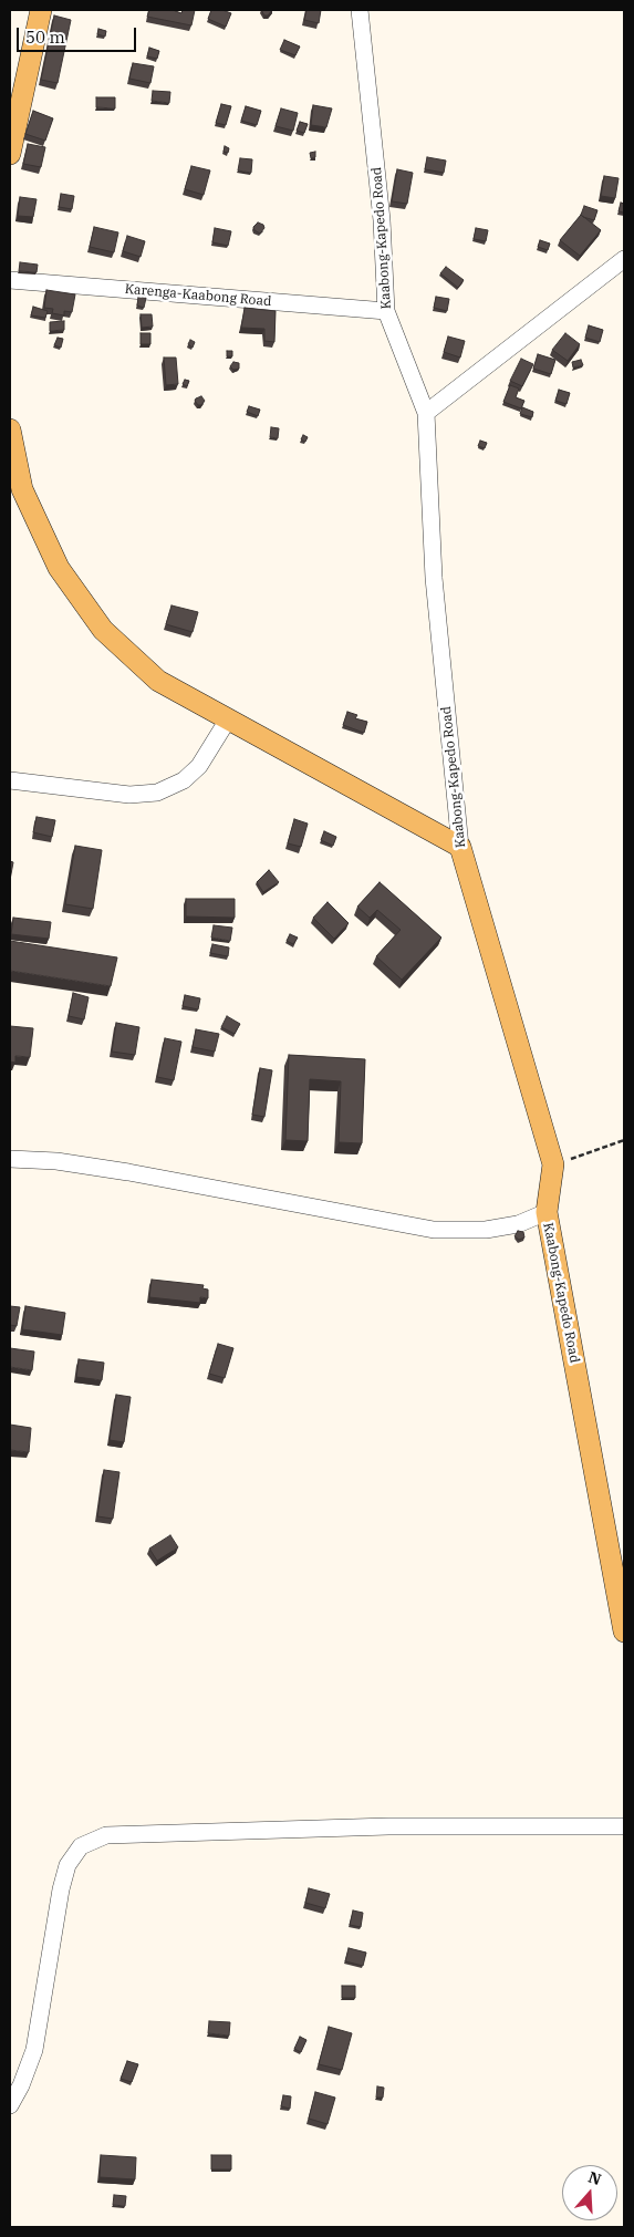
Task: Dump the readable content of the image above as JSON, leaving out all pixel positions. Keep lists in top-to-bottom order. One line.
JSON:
{"streets":{"main road":["Kaabong-Kapedo Road"],"street":["Karenga-Kaabong Road"]},"crossings":[["Kaabong-Kapedo Road","Karenga-Kaabong Road"]],"scale_bar":"50 m","north":"top"}
